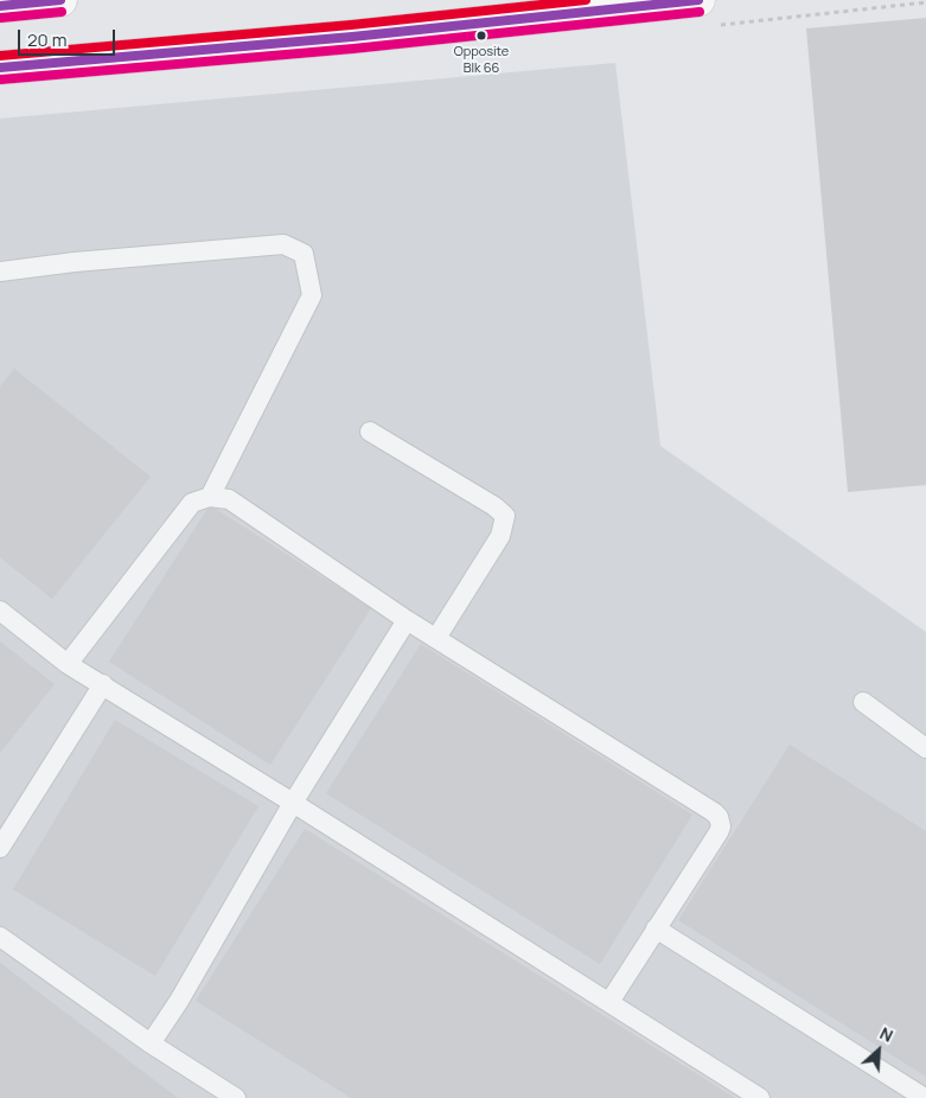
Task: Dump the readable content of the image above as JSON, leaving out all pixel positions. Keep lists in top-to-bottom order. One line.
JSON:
{"places":["Opposite Blk 66"],"scale_bar":"20 m","north":"top right"}
